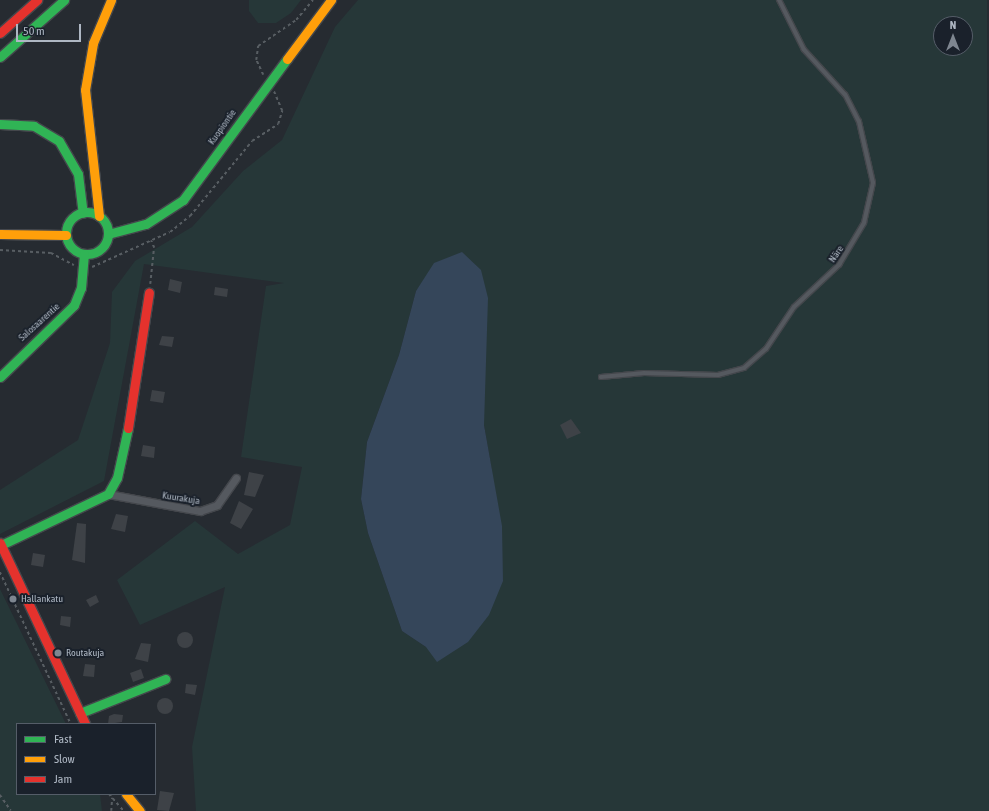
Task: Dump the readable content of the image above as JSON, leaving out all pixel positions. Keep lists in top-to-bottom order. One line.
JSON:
{"streets":{"main road":["Kuopiontie","Salosaarentie"],"street":["Kuurakuja"],"lane":["Näre"]},"crossings":[["Kuopiontie","Salosaarentie"]],"places":["Hallankatu","Routakuja"],"legend":["Fast","Slow","Jam"],"scale_bar":"50 m","north":"top"}
